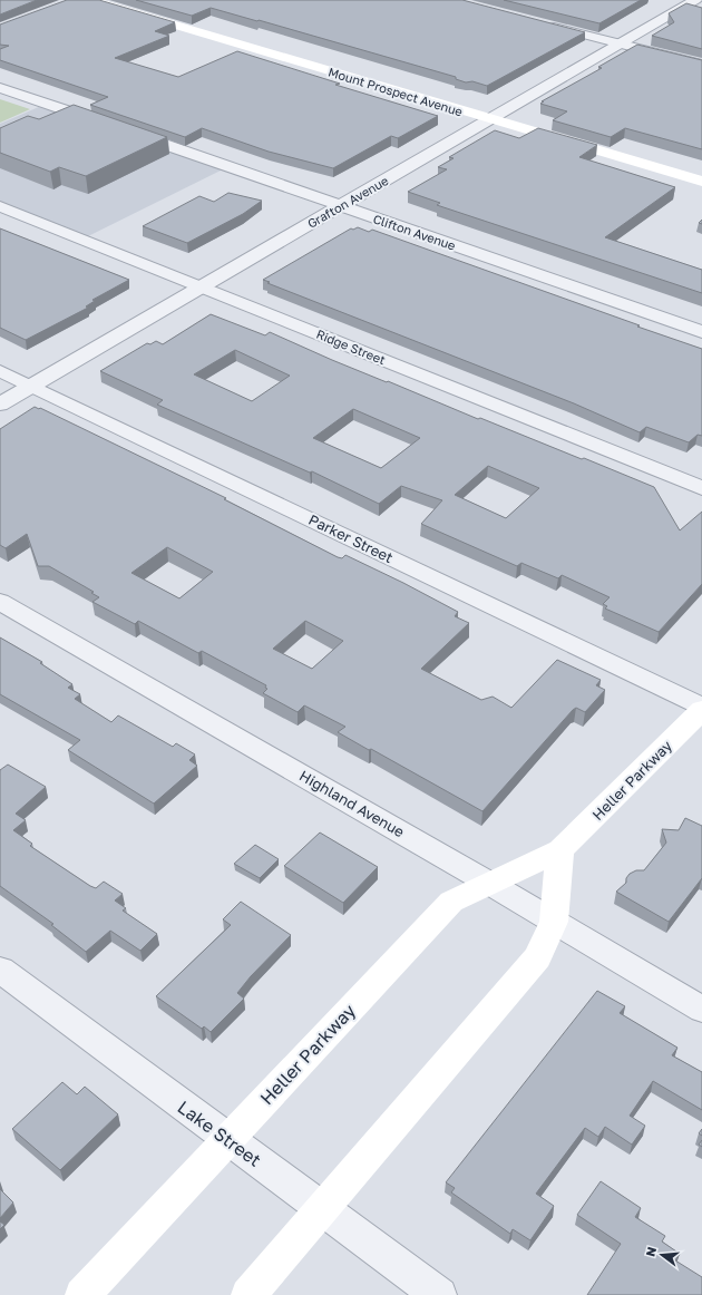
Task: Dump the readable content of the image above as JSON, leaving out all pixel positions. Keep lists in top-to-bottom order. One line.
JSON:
{"streets":{"main road":["Mount Prospect Avenue","Heller Parkway"],"street":["Grafton Avenue","Clifton Avenue","Ridge Street","Parker Street","Highland Avenue","Lake Street"]},"crossings":[["Mount Prospect Avenue","Grafton Avenue"],["Grafton Avenue","Clifton Avenue"],["Grafton Avenue","Ridge Street"],["Grafton Avenue","Parker Street"],["Parker Street","Heller Parkway"],["Heller Parkway","Highland Avenue"],["Heller Parkway","Lake Street"]],"north":"left"}
